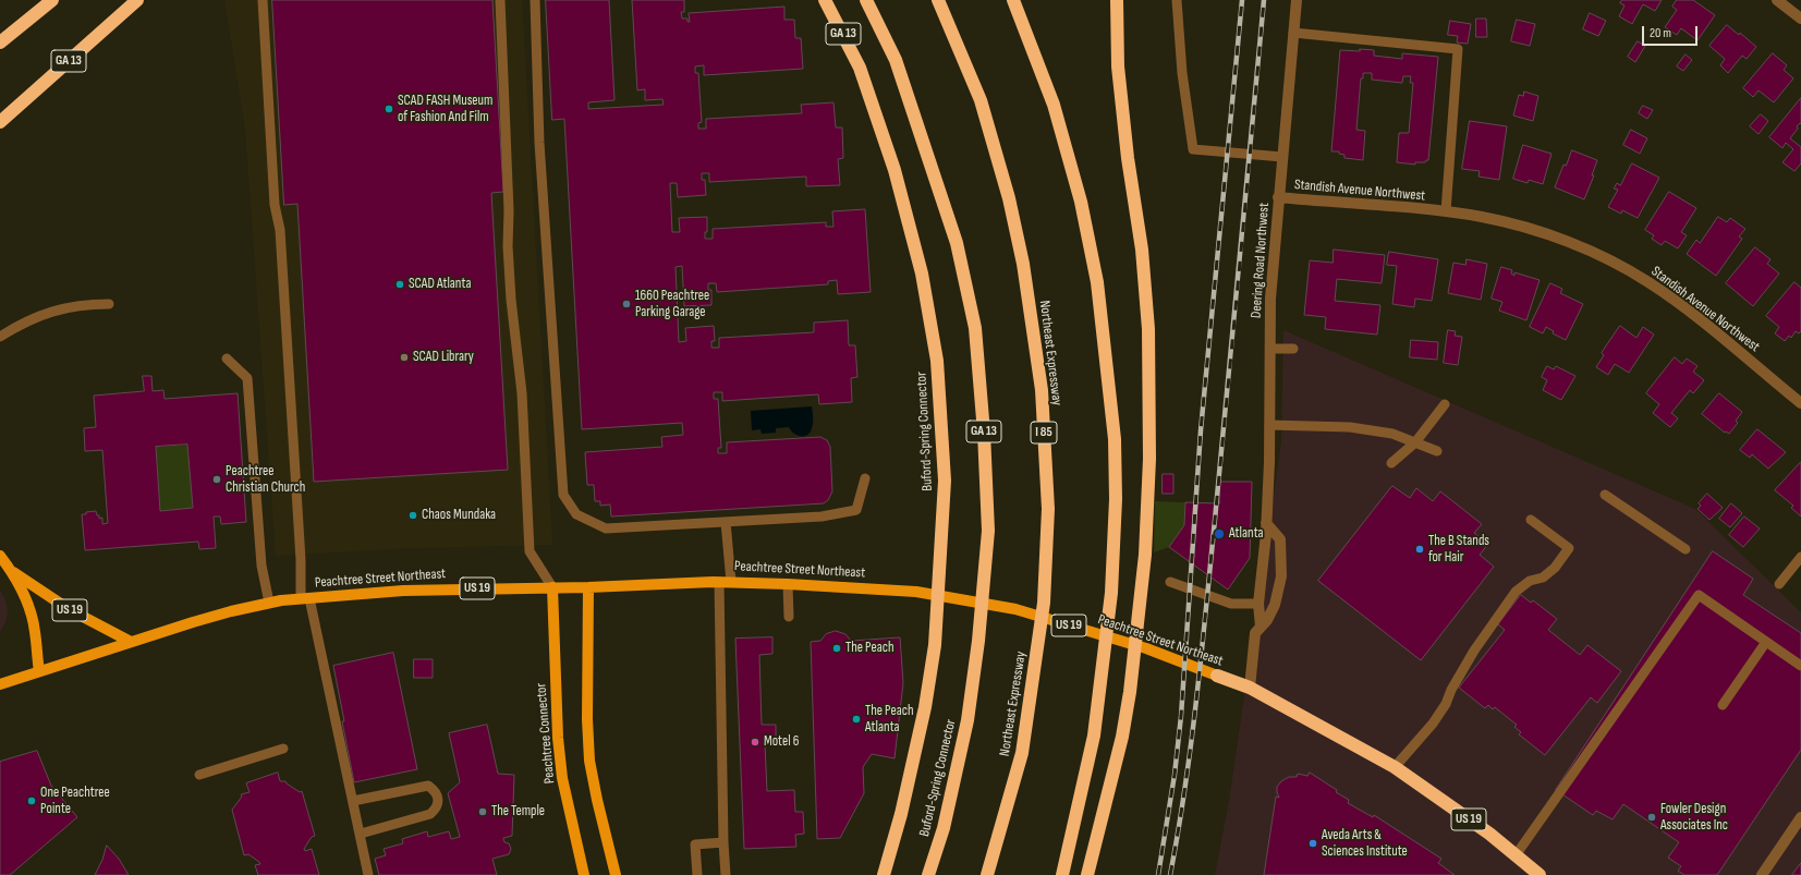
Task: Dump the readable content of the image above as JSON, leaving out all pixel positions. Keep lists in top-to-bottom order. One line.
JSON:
{"streets":{"highway":["GA 13","Northeast Expressway","Buford-Spring Connector","I 85","Peachtree Street Northeast","US 19"],"main road":["Peachtree Connector"],"street":["Standish Avenue Northwest","Deering Road Northwest"]},"crossings":[["Standish Avenue Northwest","Deering Road Northwest"],["Deering Road Northwest","Peachtree Street Northeast"],["Peachtree Street Northeast","US 19"],["Peachtree Street Northeast","Peachtree Connector"]],"places":["SCAD FASH Museum of Fashion And Film","SCAD Atlanta","1660 Peachtree Parking Garage","SCAD Library","Peachtree Christian Church","Chaos Mundaka","Atlanta","The B Stands for Hair","The Peach","The Peach Atlanta","Motel 6","One Peachtree Pointe","The Temple","Fowler Design Associates Inc","Aveda Arts & Sciences Institute"],"scale_bar":"20 m"}
